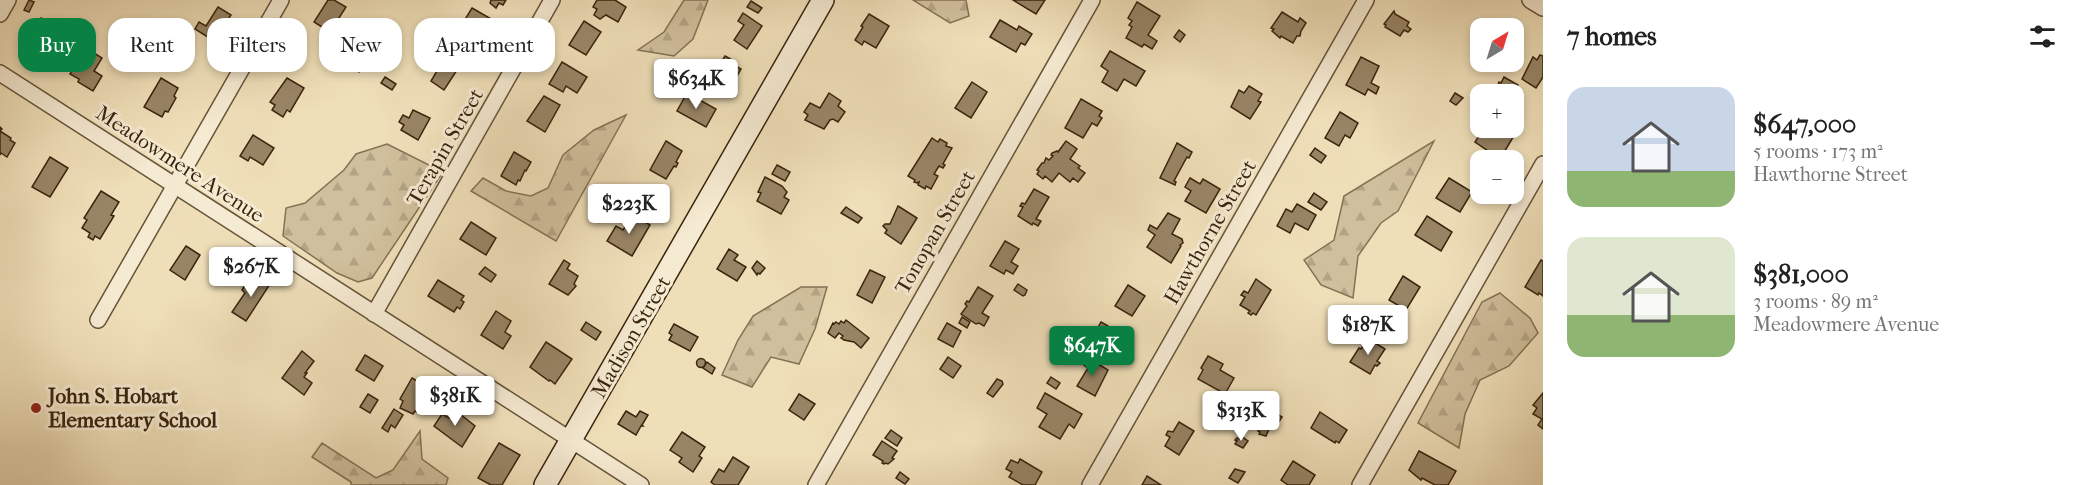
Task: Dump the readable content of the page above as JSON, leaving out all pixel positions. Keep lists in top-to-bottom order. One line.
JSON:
{"streets":{"street":["Terapin Street","Meadowmere Avenue","Tonopan Street","Hawthorne Street","Madison Street"]},"crossings":[["Terapin Street","Meadowmere Avenue"],["Meadowmere Avenue","Madison Street"]],"places":["John S. Hobart Elementary School"],"north":"top right","page":{"heading":"7 homes","map_buttons":["+","−"],"chip":["Buy","Rent","Filters","New","Apartment"],"price":["$634K","$223K","$267K","$187K","$647K","$381K","$313K"],"list":[{"name":"$647,000","note":"5 rooms · 173 m² · Hawthorne Street"},{"name":"$381,000","note":"3 rooms · 89 m² · Meadowmere Avenue"}]}}
